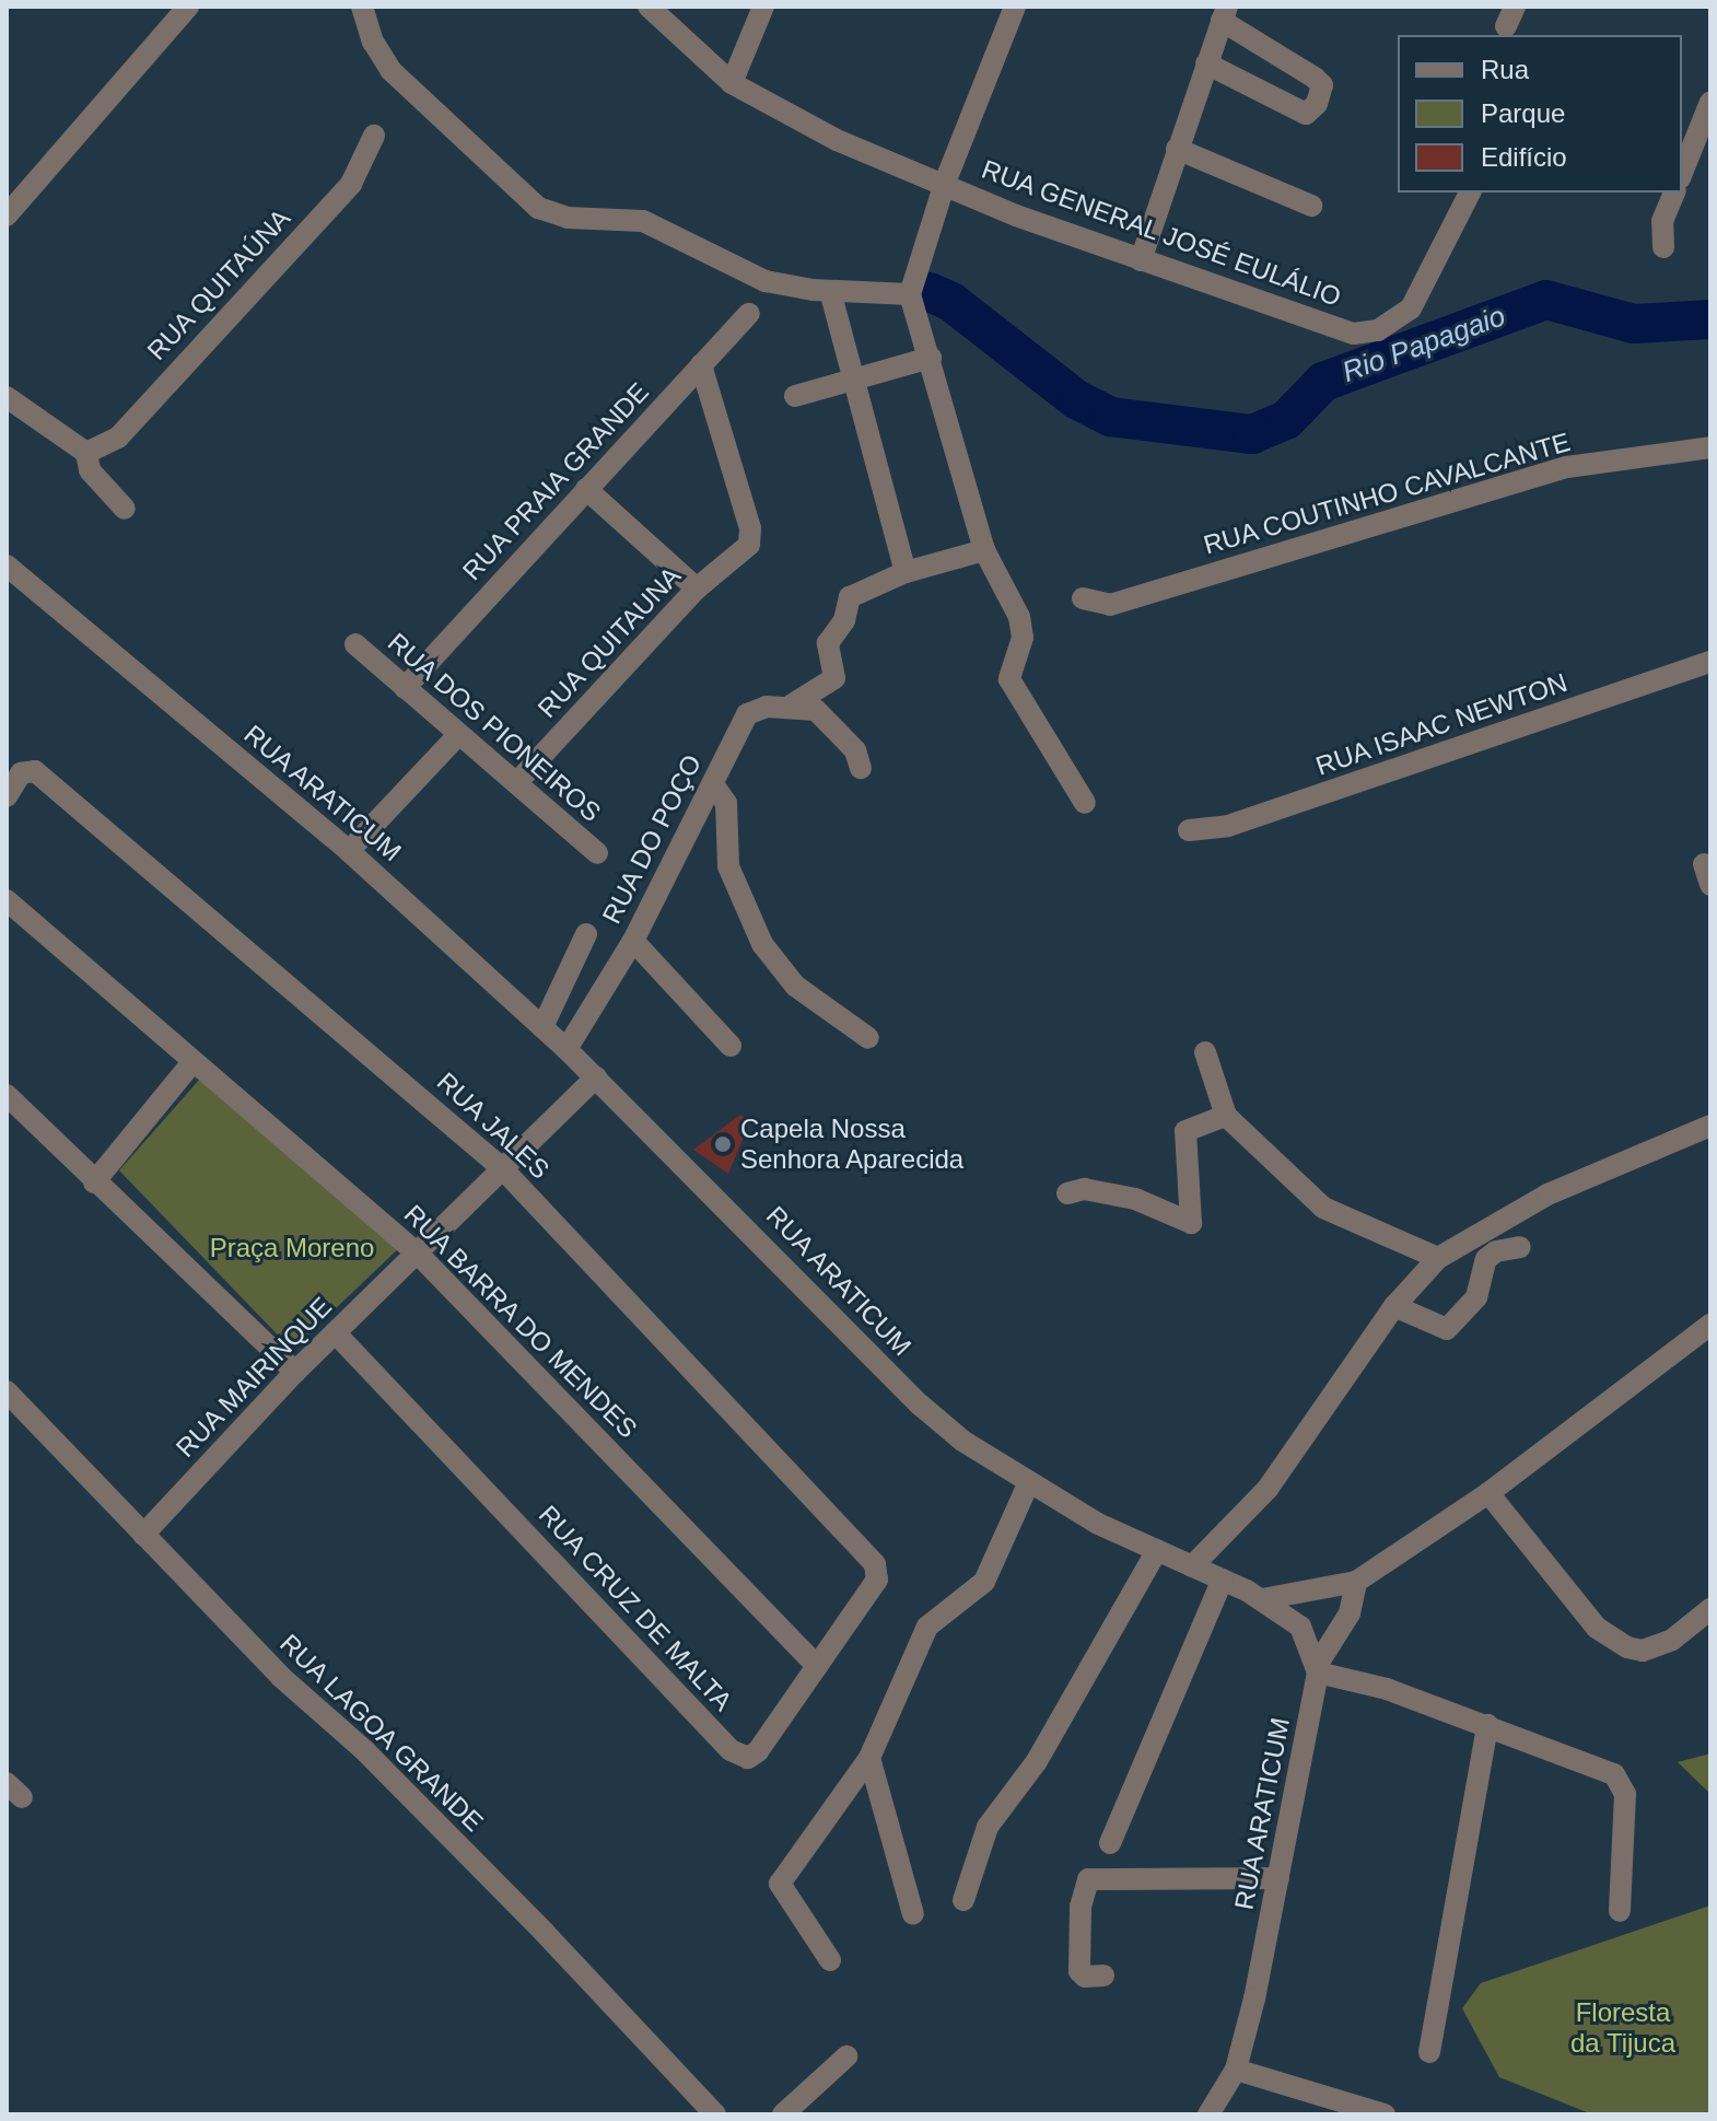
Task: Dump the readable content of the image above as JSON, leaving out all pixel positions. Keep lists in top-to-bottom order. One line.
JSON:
{"streets":{"street":["RUA GENERAL JOSÉ EULÁLIO","RUA QUITAÚNA","RUA PRAIA GRANDE","RUA COUTINHO CAVALCANTE","RUA QUITAUNA","RUA ISAAC NEWTON","RUA DOS PIONEIROS","RUA ARATICUM","RUA DO POÇO","RUA JALES","RUA BARRA DO MENDES","RUA MAIRINQUE","RUA CRUZ DE MALTA","RUA LAGOA GRANDE"]},"crossings":[["RUA PRAIA GRANDE","RUA QUITAUNA"],["RUA PRAIA GRANDE","RUA DOS PIONEIROS"],["RUA QUITAUNA","RUA DOS PIONEIROS"],["RUA ARATICUM","RUA DO POÇO"],["RUA ARATICUM","RUA MAIRINQUE"],["RUA JALES","RUA MAIRINQUE"],["RUA JALES","RUA CRUZ DE MALTA"],["RUA BARRA DO MENDES","RUA MAIRINQUE"],["RUA BARRA DO MENDES","RUA CRUZ DE MALTA"],["RUA MAIRINQUE","RUA CRUZ DE MALTA"],["RUA MAIRINQUE","RUA LAGOA GRANDE"]],"water":["Rio Papagaio"],"parks":["Praça Moreno","Floresta da Tijuca"],"places":["Capela Nossa Senhora Aparecida"],"legend":["Rua","Parque","Edifício"]}
